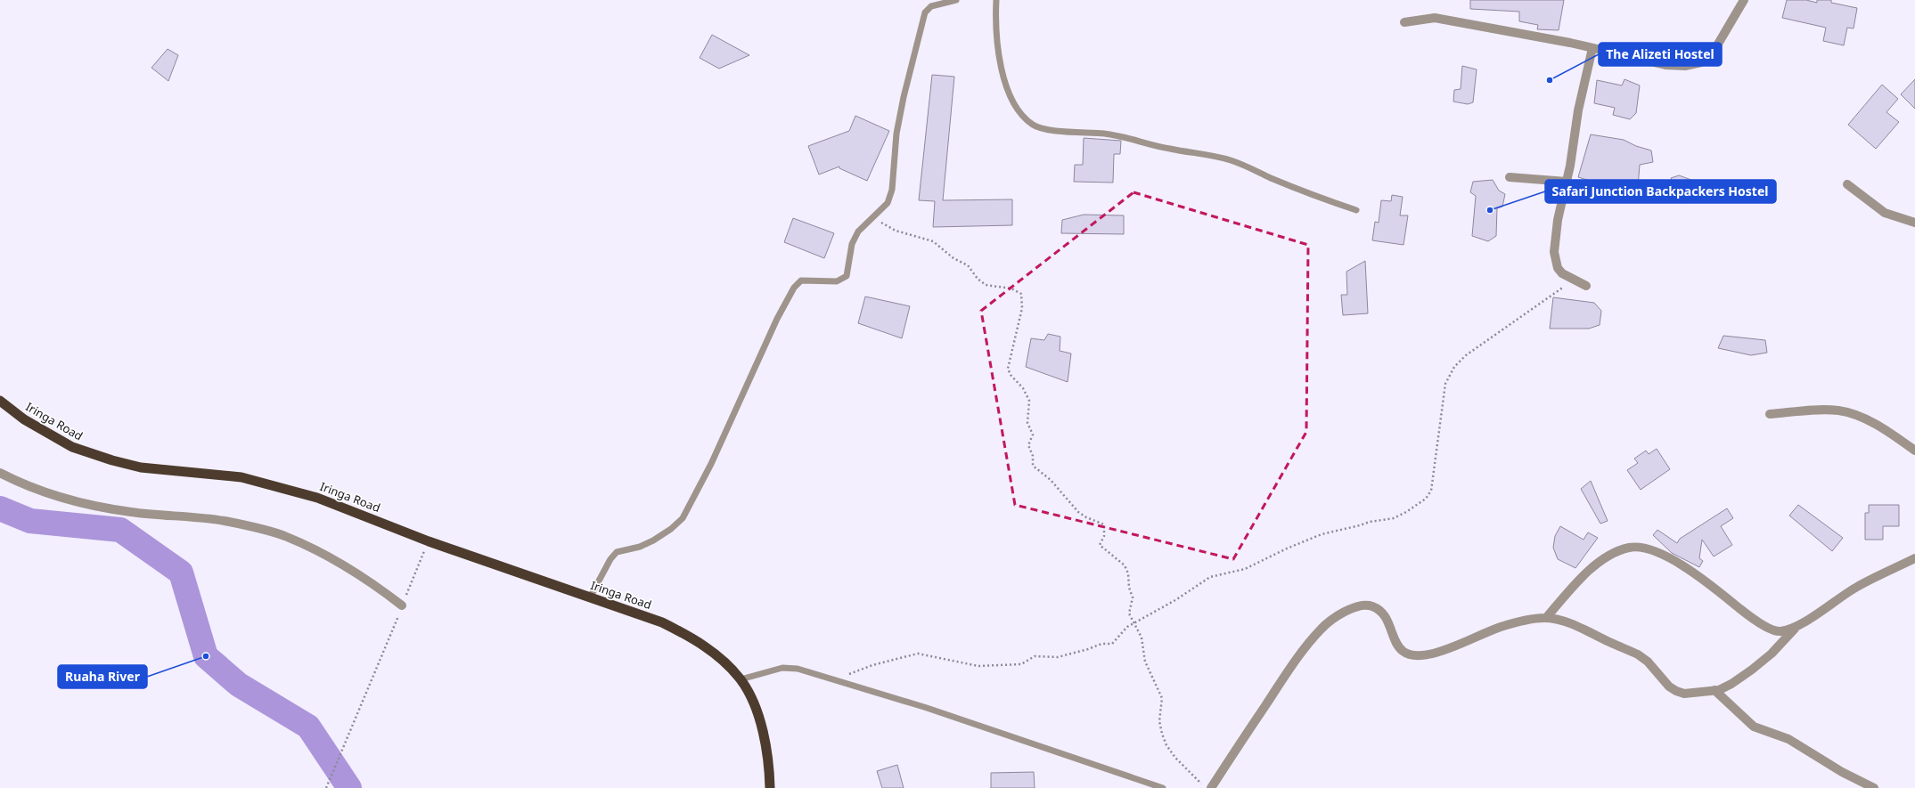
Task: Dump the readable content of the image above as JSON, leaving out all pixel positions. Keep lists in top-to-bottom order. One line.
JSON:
{"streets":{"highway":["Iringa Road"]},"places":["The Alizeti Hostel","Safari Junction Backpackers Hostel","Ruaha River"]}
